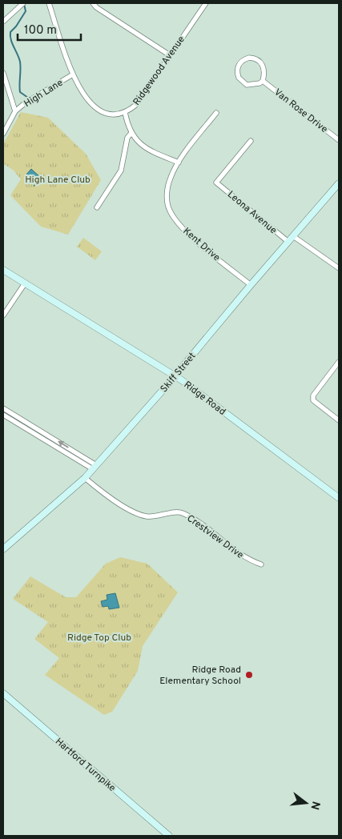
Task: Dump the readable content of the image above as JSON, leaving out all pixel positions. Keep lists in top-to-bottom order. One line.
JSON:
{"streets":{"main road":["Skiff Street","Ridge Road","Hartford Turnpike"],"street":["Ridgewood Avenue","High Lane","Van Rose Drive","Leona Avenue","Kent Drive","Crestview Drive"]},"crossings":[["Ridgewood Avenue","High Lane"],["Leona Avenue","Skiff Street"],["Kent Drive","Skiff Street"],["Skiff Street","Ridge Road"],["Skiff Street","Crestview Drive"]],"parks":["High Lane Club","Ridge Top Club"],"places":["Ridge Road Elementary School"],"scale_bar":"100 m","north":"right"}
